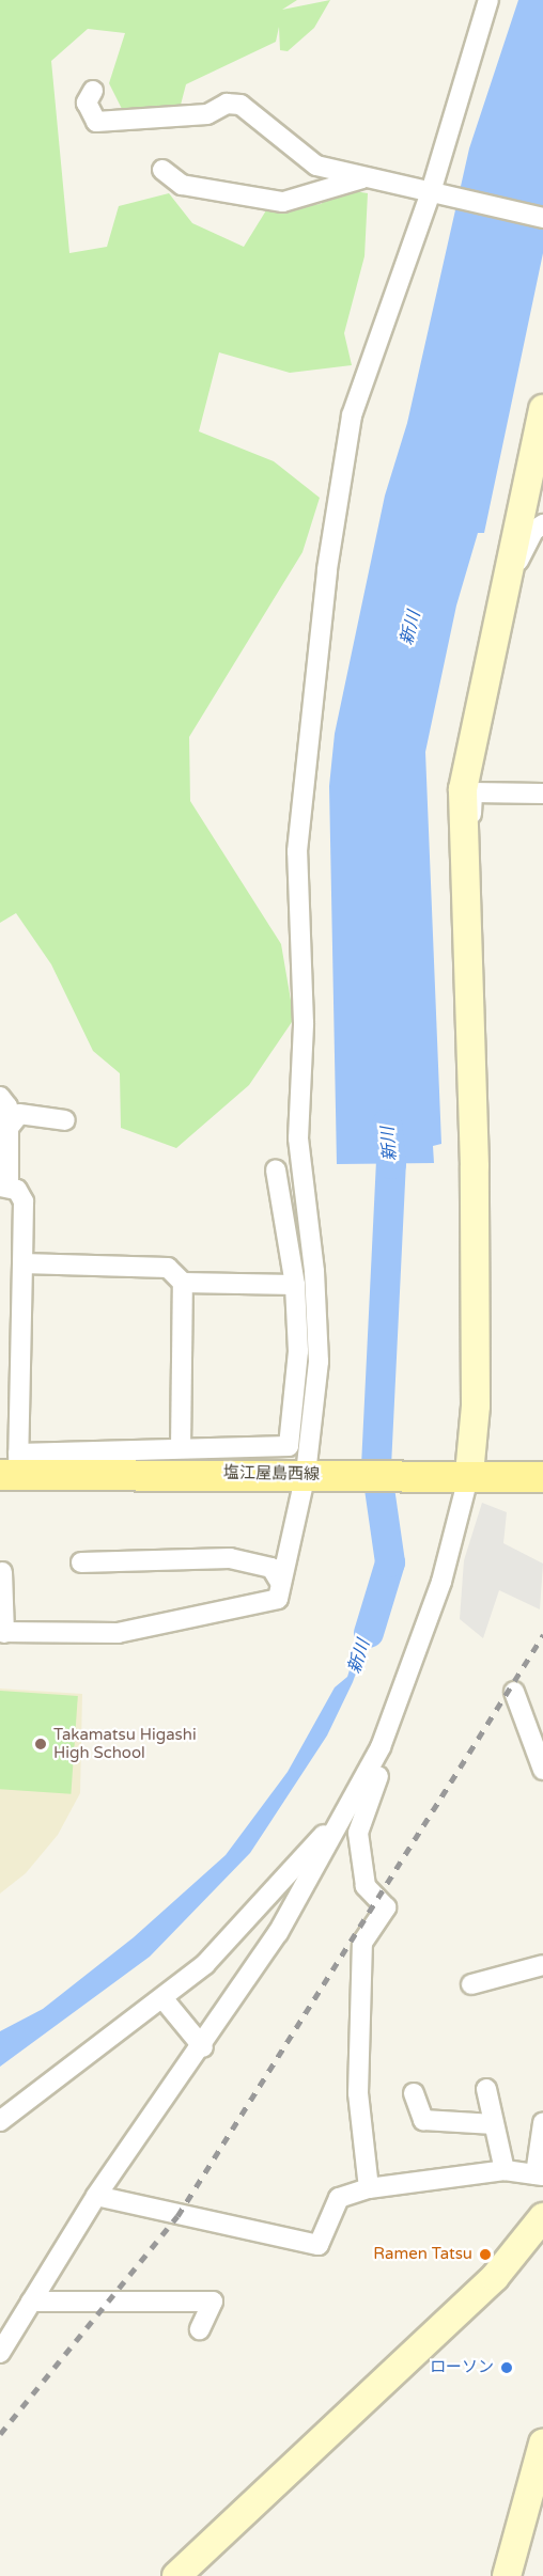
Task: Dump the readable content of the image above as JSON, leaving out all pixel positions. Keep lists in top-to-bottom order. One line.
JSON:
{"streets":{"main road":["塩江屋島西線"]},"water":["新川"],"places":["Takamatsu Higashi High School","Ramen Tatsu","ローソン"]}
